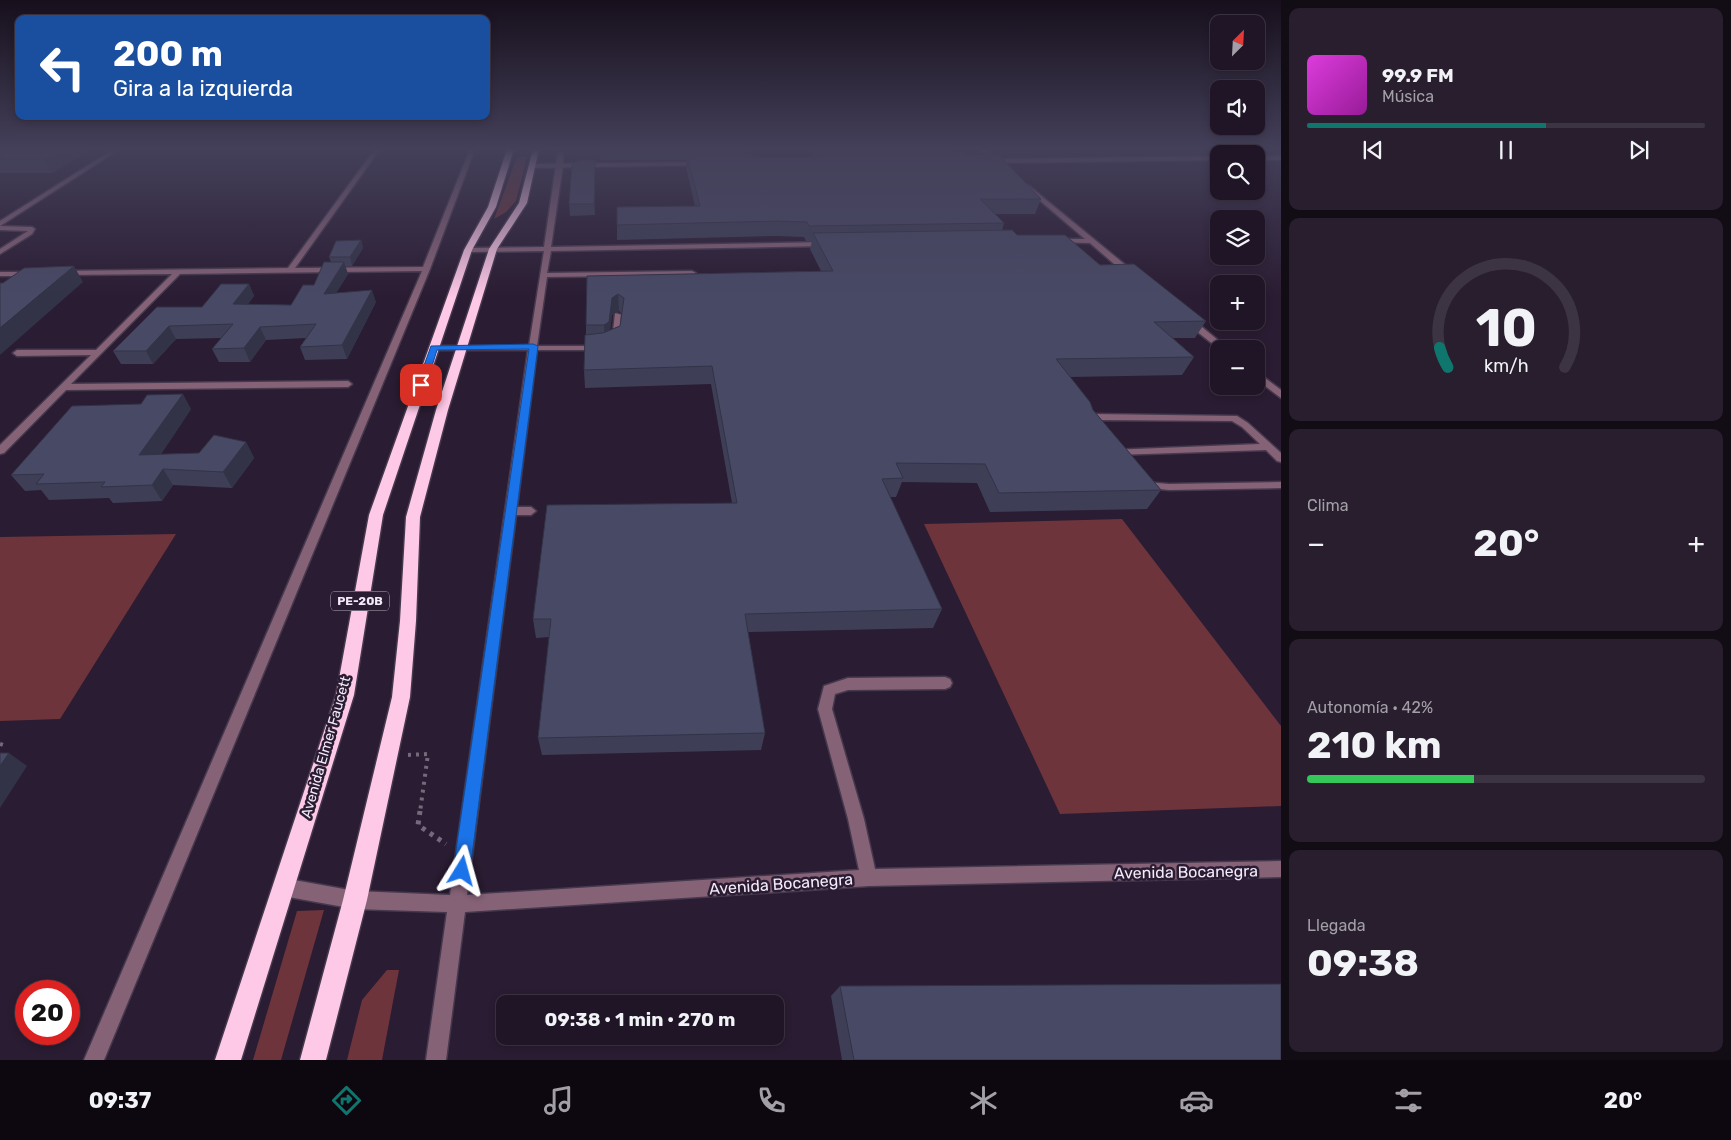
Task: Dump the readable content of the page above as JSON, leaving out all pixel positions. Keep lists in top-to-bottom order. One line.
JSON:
{"streets":{"highway":["PE-20B","Avenida Elmer Faucett"],"lane":["Avenida Bocanegra"]},"crossings":[["PE-20B","Avenida Bocanegra"],["Avenida Elmer Faucett","Avenida Bocanegra"]],"north":"top right","page":{"map_buttons":["+","−"],"turn":["200 m","Gira a la izquierda"],"song":["99.9 FM","Música"],"tile":["Clima",["Autonomía · 42%","210 km"],["Llegada","09:38"]],"heat":["−","20°","+"],"limit":"20","trip":"09:38 · 1 min · 270 m","tabs":["09:37","20°"],"gauge":["10","km/h"]}}
